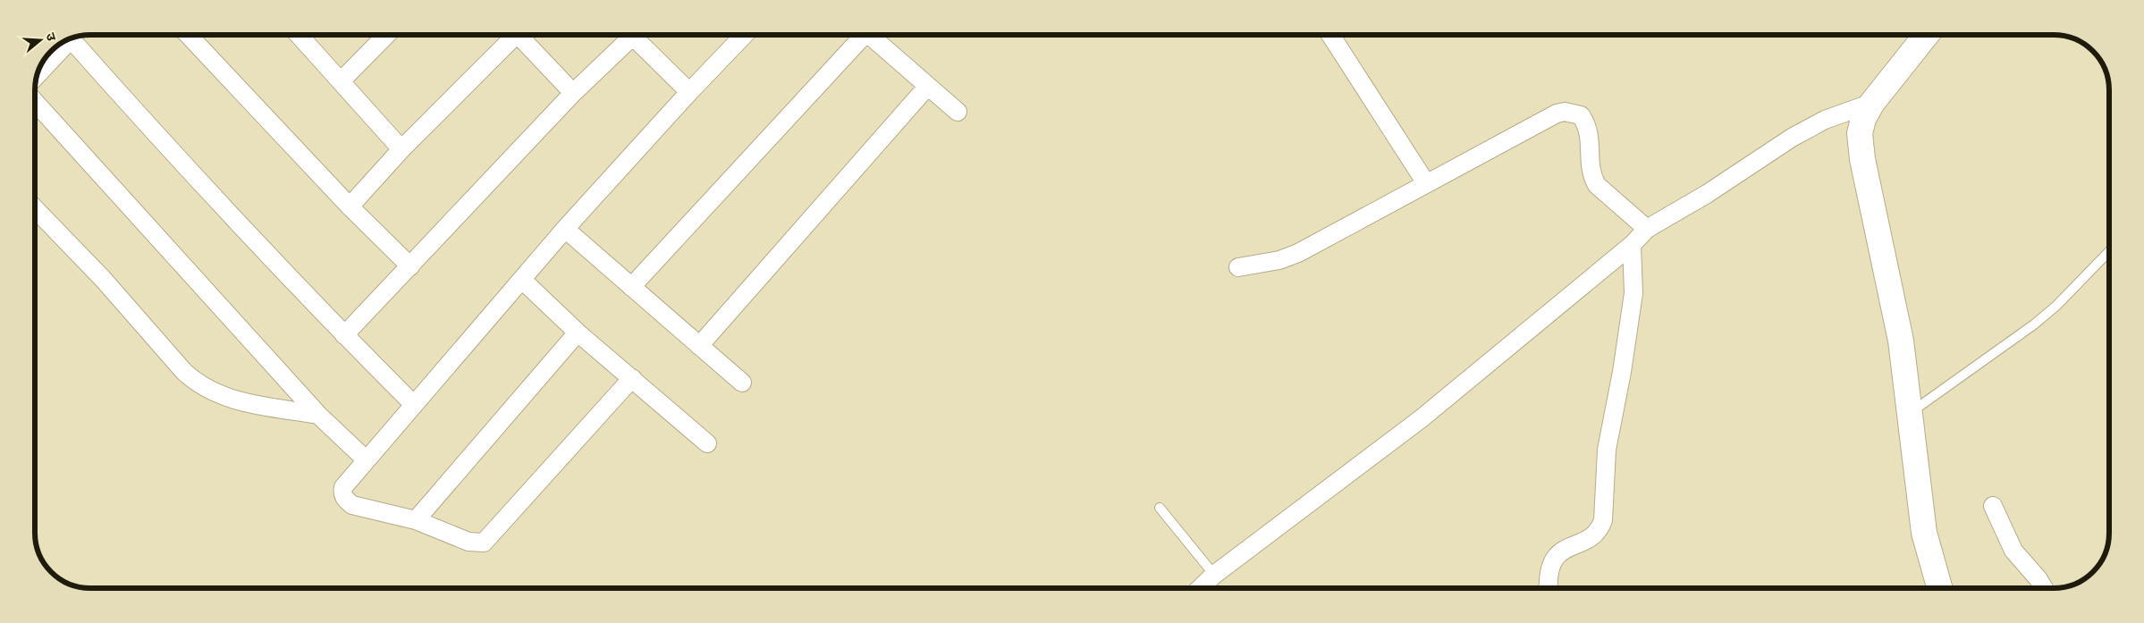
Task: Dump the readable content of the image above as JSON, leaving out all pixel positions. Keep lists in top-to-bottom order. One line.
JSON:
{"north":"right"}
